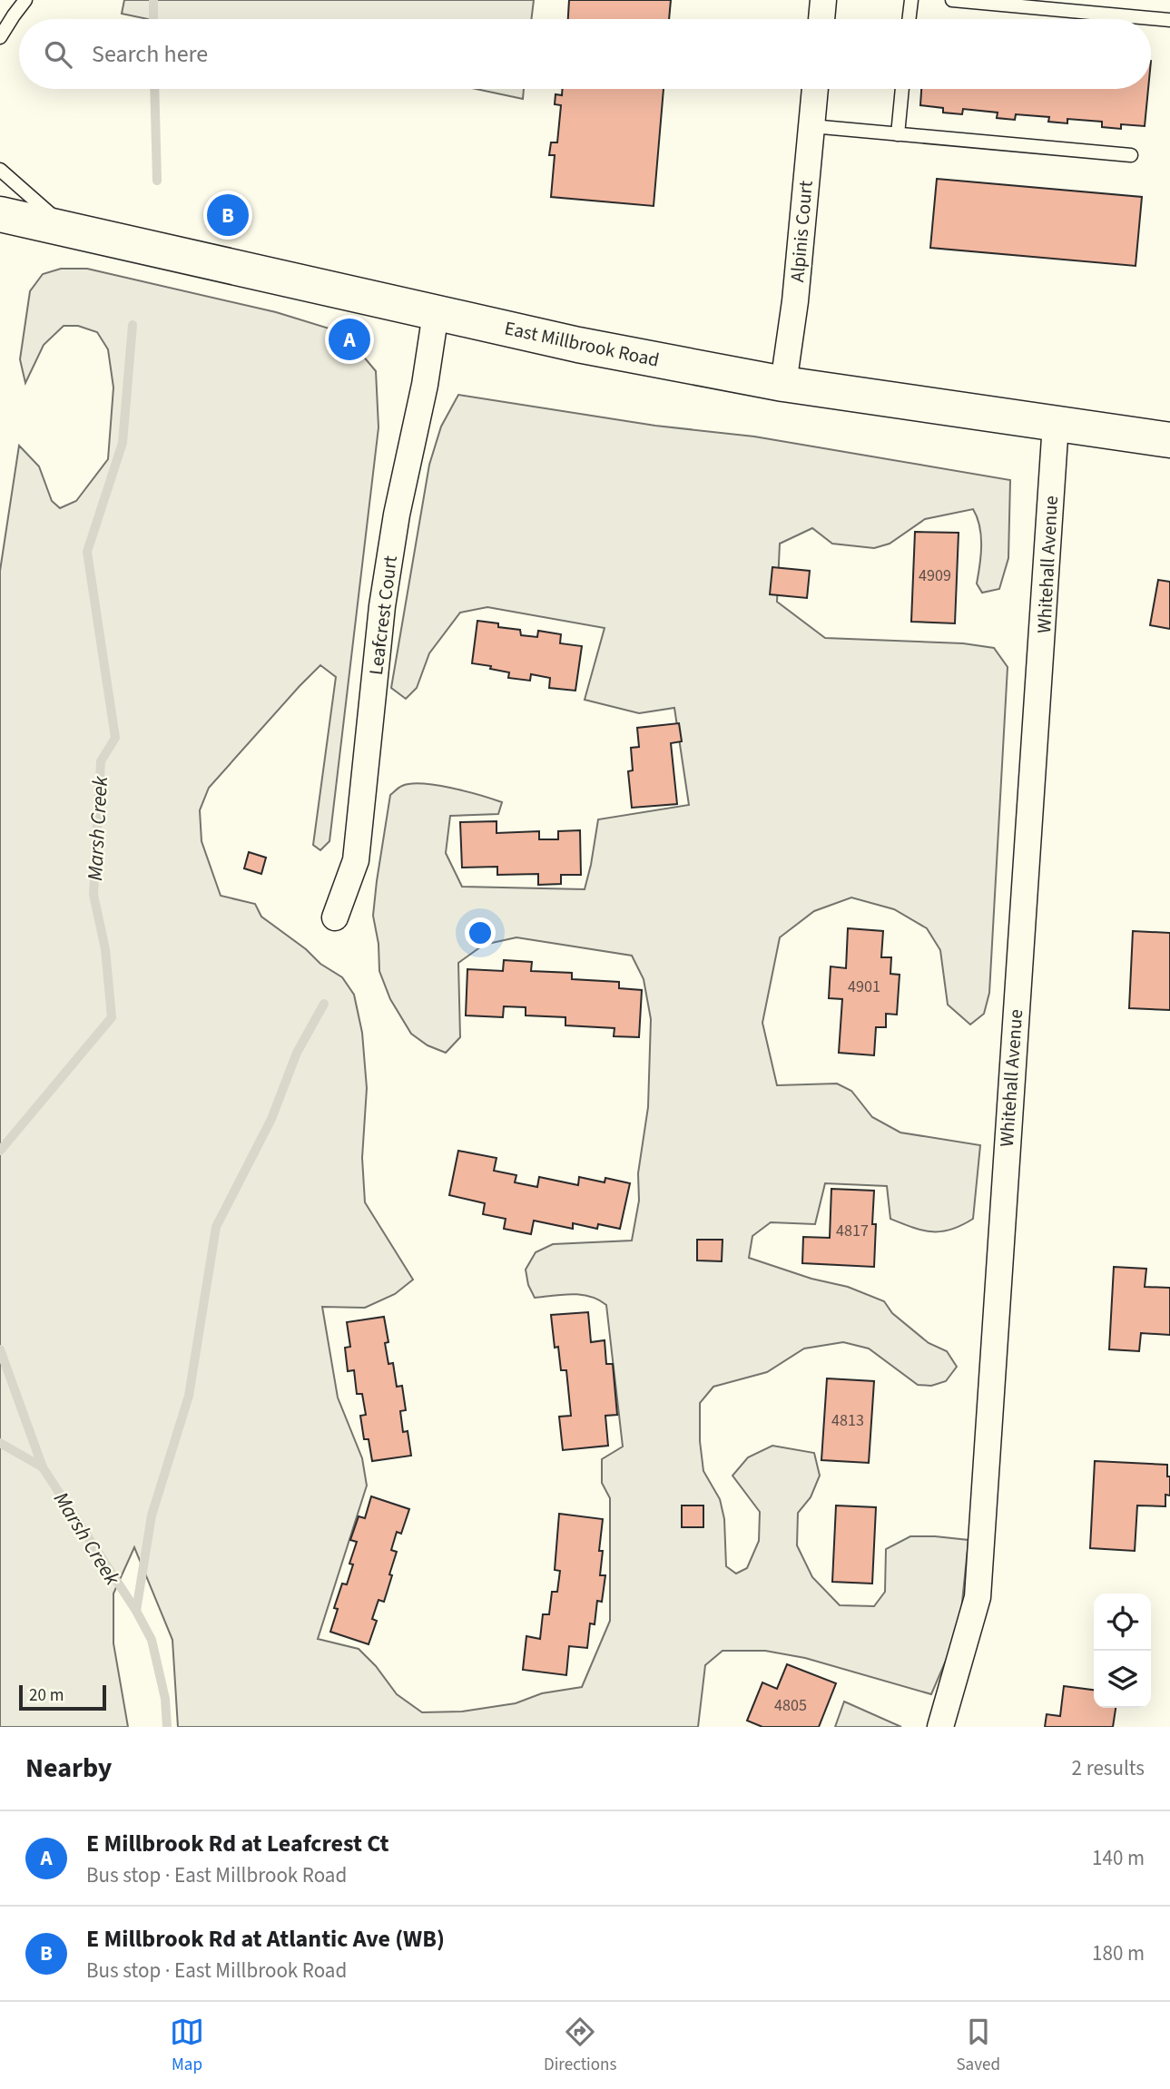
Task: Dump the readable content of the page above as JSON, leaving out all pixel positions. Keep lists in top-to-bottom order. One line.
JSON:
{"streets":{"main road":["East Millbrook Road"],"street":["Alpinis Court","Whitehall Avenue","Leafcrest Court"]},"crossings":[["Alpinis Court","East Millbrook Road"],["East Millbrook Road","Whitehall Avenue"],["East Millbrook Road","Leafcrest Court"]],"water":["Marsh Creek"],"house_numbers":["4909","4901","4817","4813","4805"],"scale_bar":"20 m","page":{"search":"Search here","pins":["B","A"],"scale":"20 m","heading":["Nearby","2 results"],"list":[{"mark":"A","name":"E Millbrook Rd at Leafcrest Ct","note":"Bus stop · East Millbrook Road","value":"140 m"},{"mark":"B","name":"E Millbrook Rd at Atlantic Ave (WB)","note":"Bus stop · East Millbrook Road","value":"180 m"}],"nav":["Map","Directions","Saved"]}}
